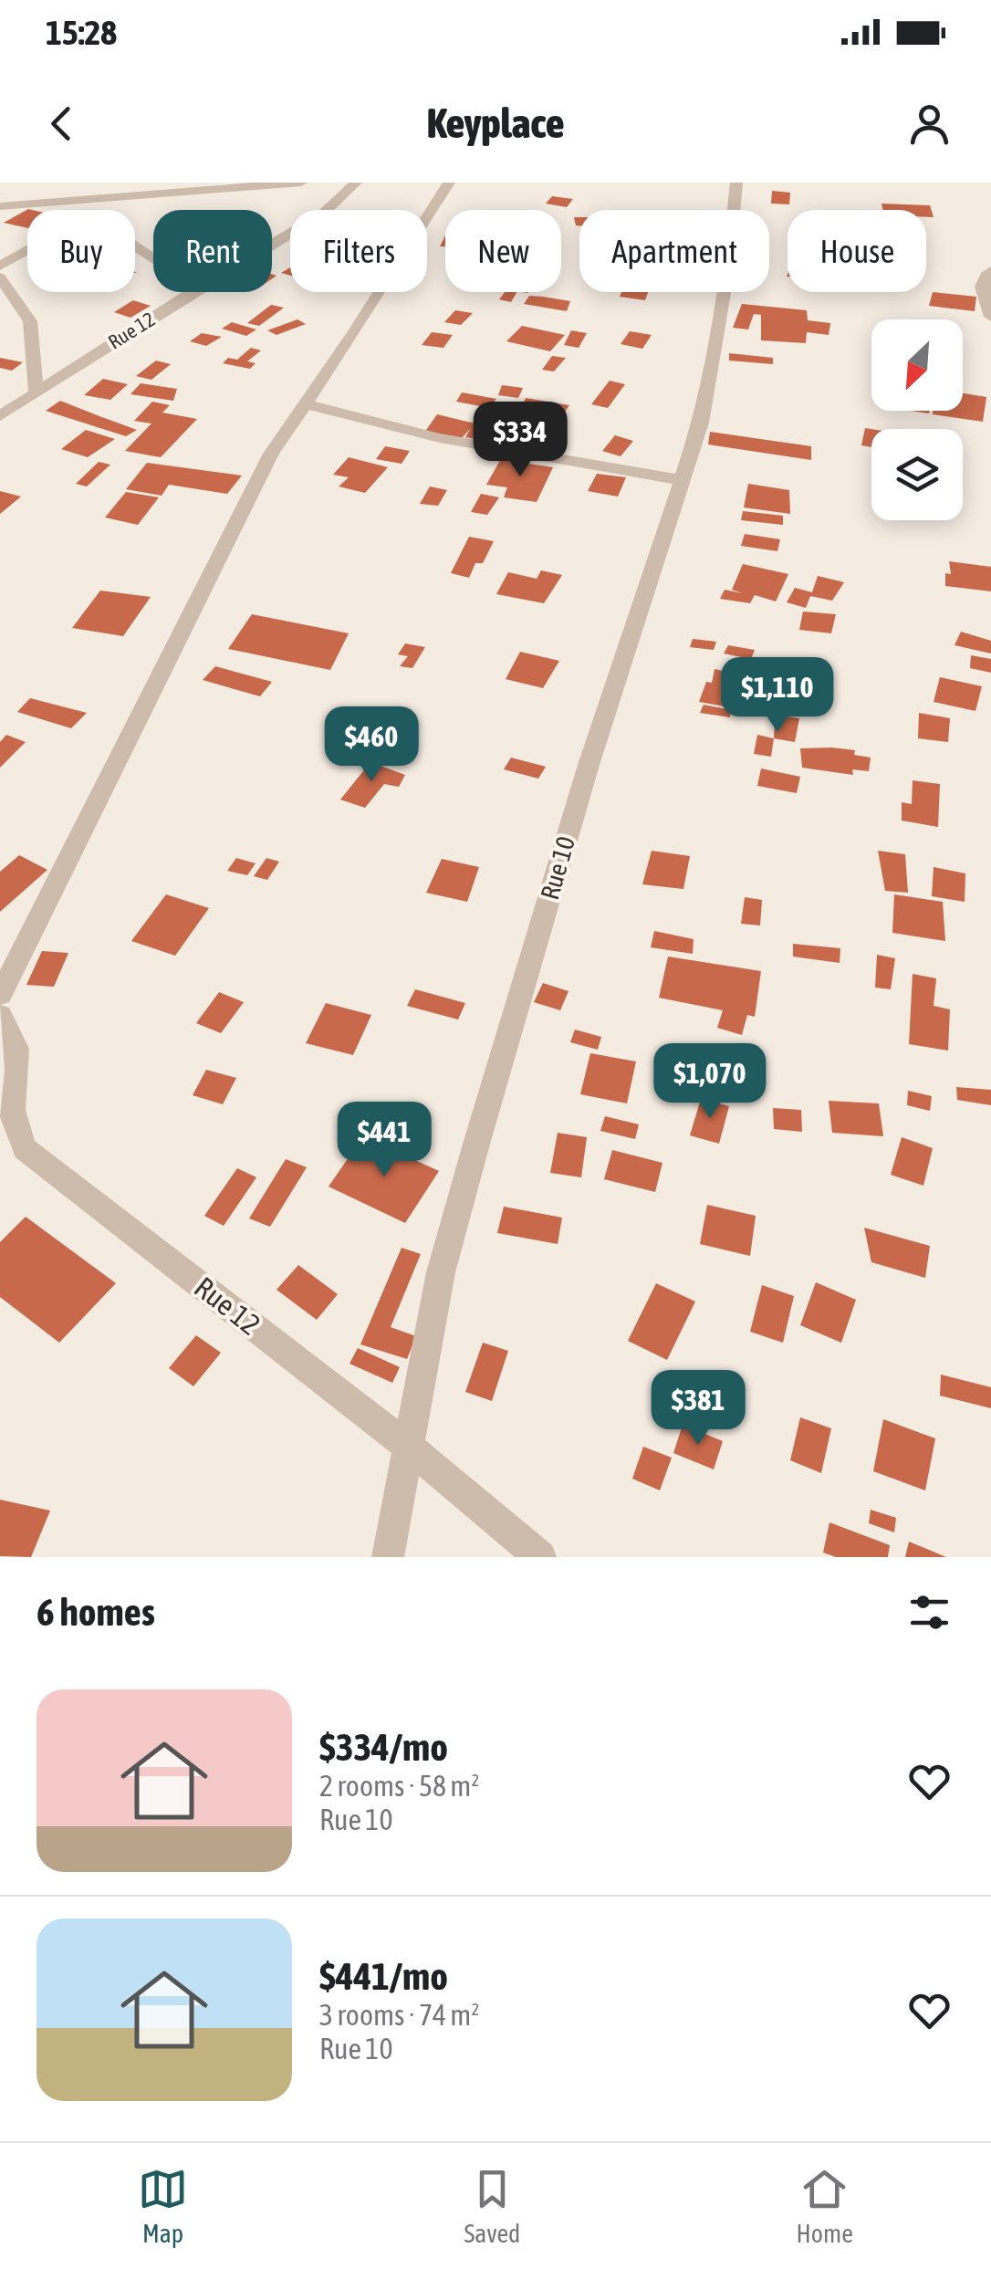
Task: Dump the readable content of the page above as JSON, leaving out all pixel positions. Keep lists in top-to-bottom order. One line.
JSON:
{"streets":{"street":["Rue 12","Rue 10"]},"crossings":[["Rue 12","Rue 10"]],"north":"bottom left","page":{"status":"15:28","header":"Keyplace","chip":["Buy","Rent","Filters","New","Apartment","House"],"price":["$334","$1,110","$460","$1,070","$441","$381"],"heading":"6 homes","list":[{"name":"$334/mo","note":"2 rooms · 58 m² · Rue 10"},{"name":"$441/mo","note":"3 rooms · 74 m² · Rue 10"}],"tabs":["Map","Saved","Home"]}}
